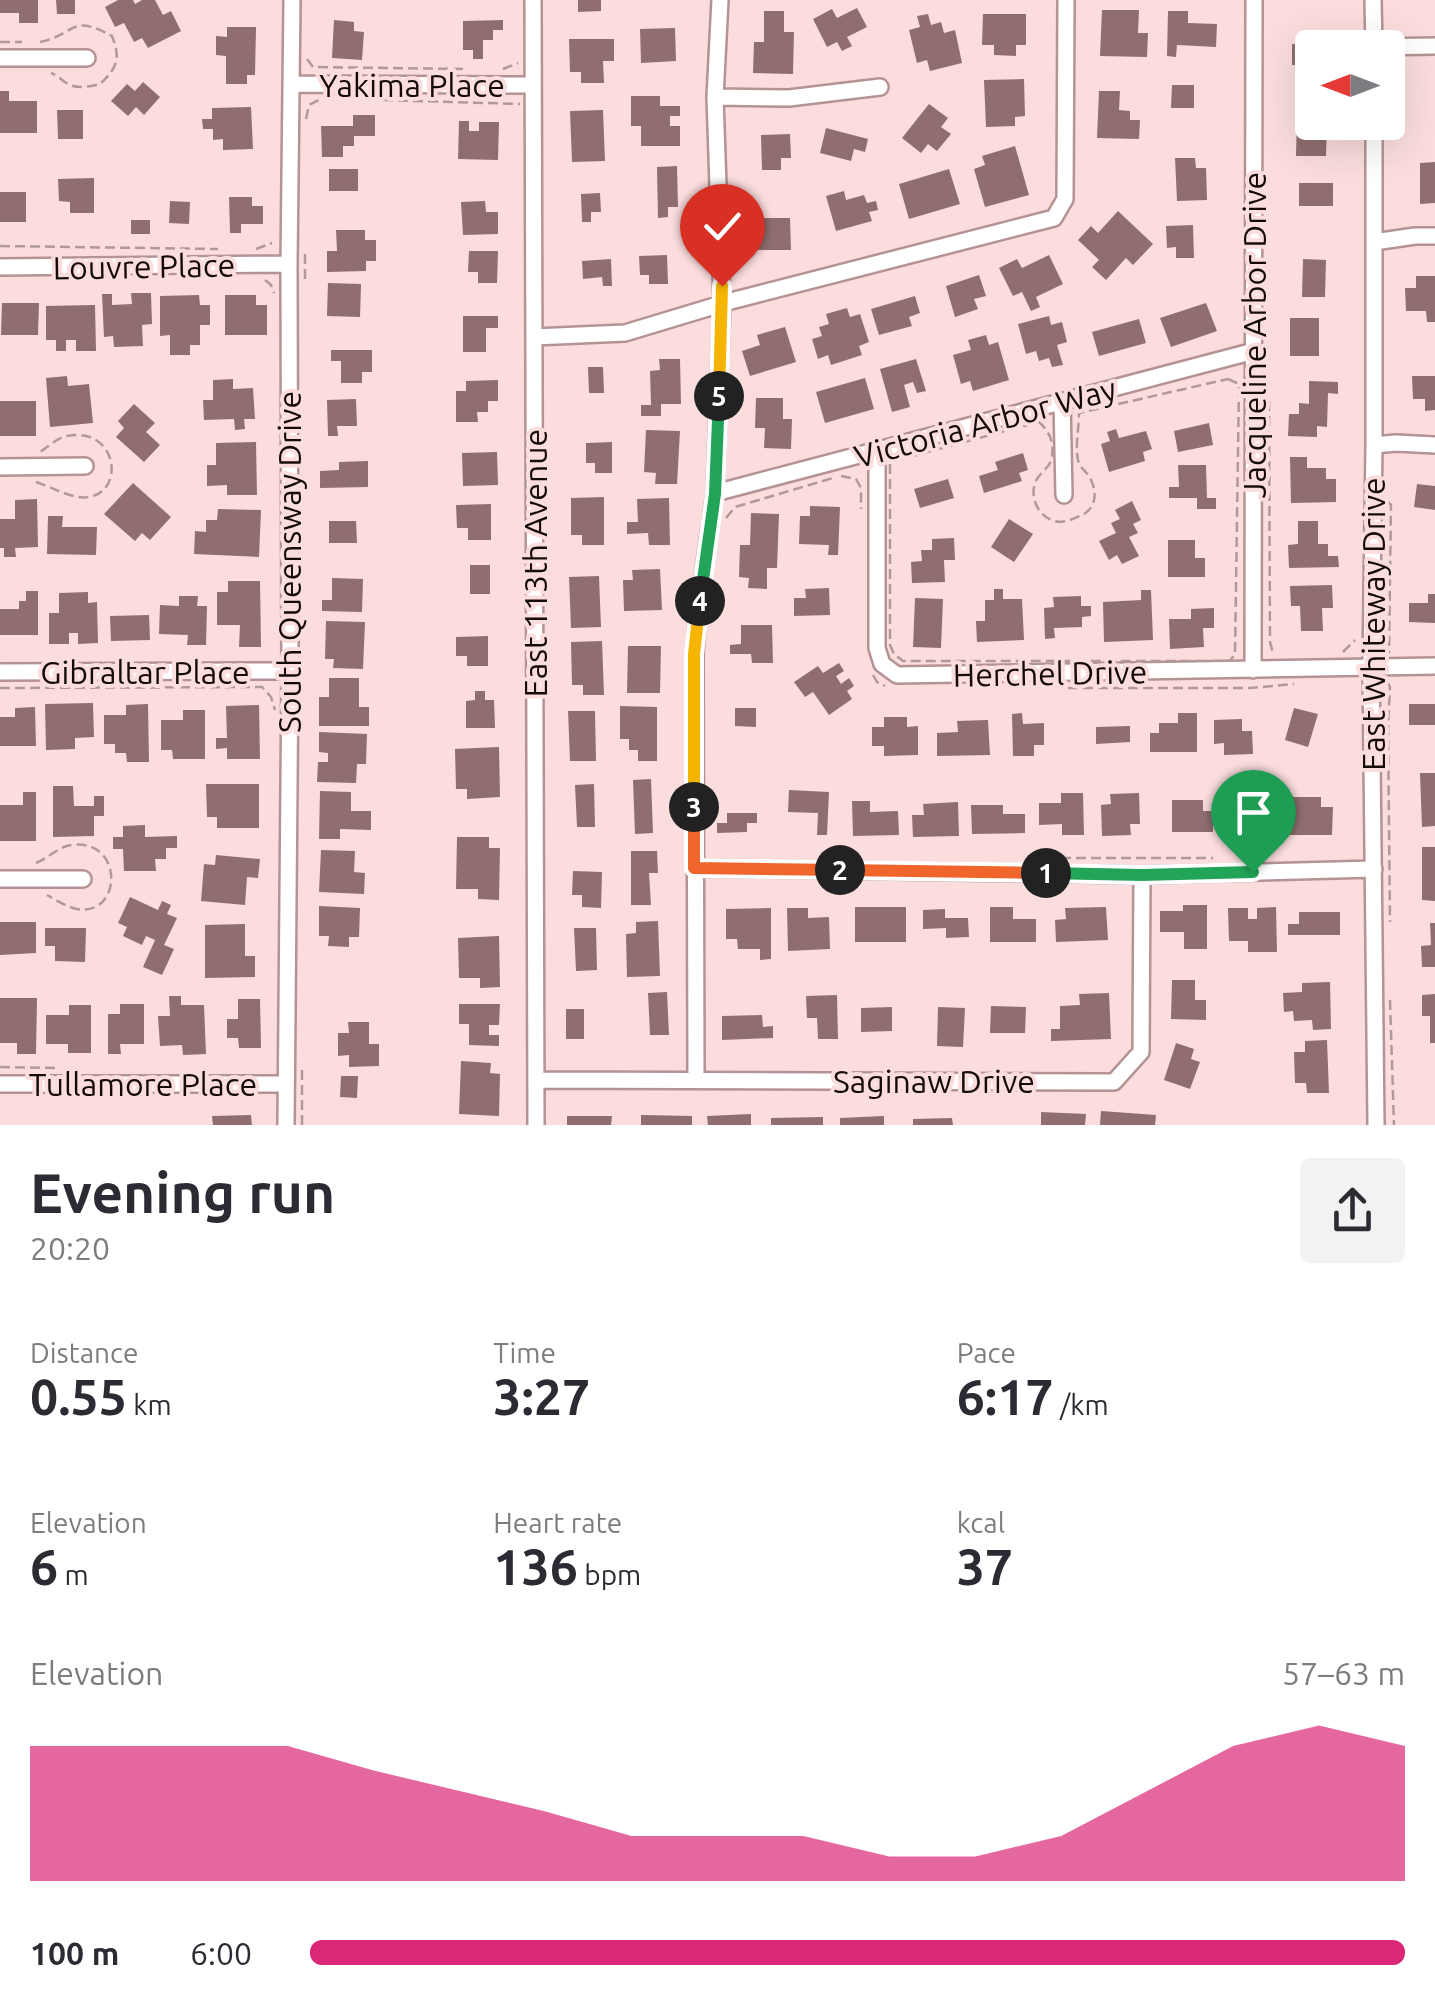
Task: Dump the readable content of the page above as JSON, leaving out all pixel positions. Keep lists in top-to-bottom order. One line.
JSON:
{"streets":{"street":["Yakima Place","Louvre Place","Jacqueline Arbor Drive","Victoria Arbor Way","South Queensway Drive","East 113th Avenue","East Whiteway Drive","Gibraltar Place","Herchel Drive","Saginaw Drive","Tullamore Place"]},"crossings":[["Yakima Place","South Queensway Drive"],["Yakima Place","East 113th Avenue"],["Louvre Place","South Queensway Drive"],["Jacqueline Arbor Drive","Victoria Arbor Way"],["Jacqueline Arbor Drive","Herchel Drive"],["Victoria Arbor Way","Herchel Drive"],["South Queensway Drive","Gibraltar Place"],["South Queensway Drive","Tullamore Place"],["East 113th Avenue","Saginaw Drive"],["East Whiteway Drive","Herchel Drive"]],"north":"left","page":{"pins":["5","4","3","2","1"],"heading":["Evening run","20:20"],"stats":[["Distance","0.55 km"],["Time","3:27"],["Pace","6:17 /km"],["Elevation","6 m"],["Heart rate","136 bpm"],["kcal","37"]],"chart":["Elevation","57–63 m"],"list":[{"name":"100 m","note":"6:00"}]}}
